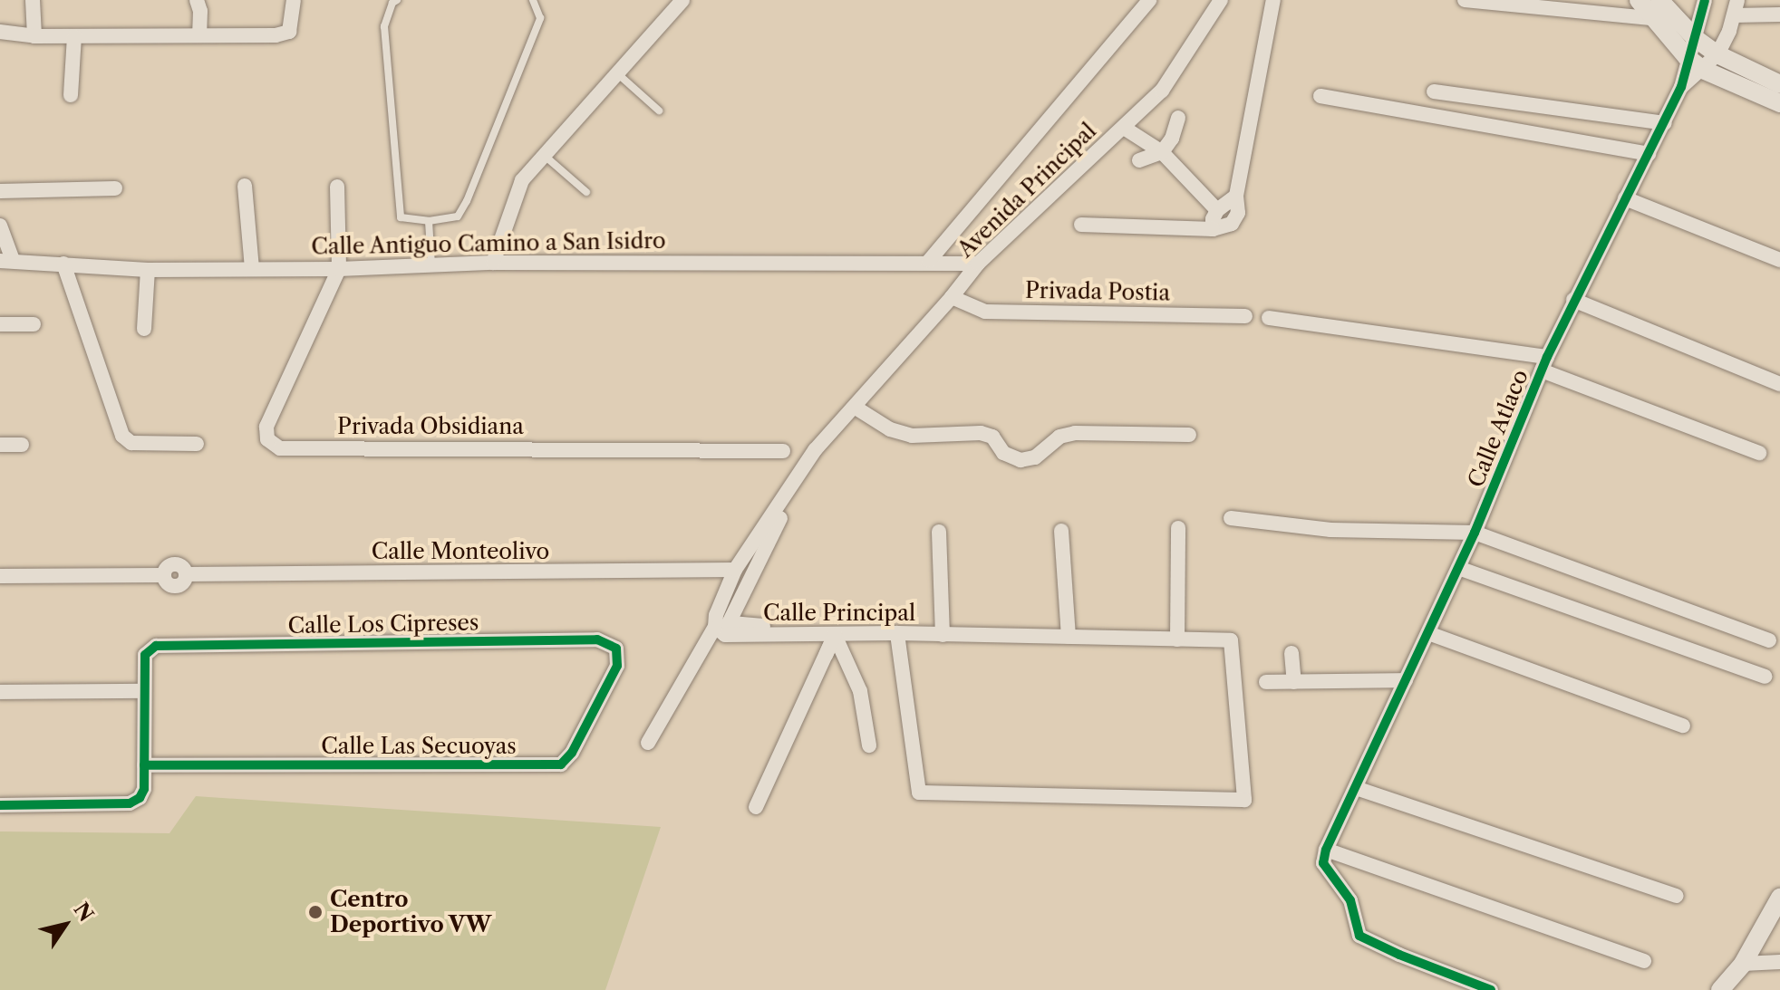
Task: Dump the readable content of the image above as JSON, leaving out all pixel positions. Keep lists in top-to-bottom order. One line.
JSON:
{"streets":{"street":["Avenida Principal","Calle Antiguo Camino a San Isidro","Privada Postia","Privada Obsidiana","Calle Atlaco","Calle Monteolivo","Calle Principal","Calle Los Cipreses","Calle Las Secuoyas"]},"crossings":[["Avenida Principal","Calle Antiguo Camino a San Isidro"],["Avenida Principal","Privada Postia"],["Calle Antiguo Camino a San Isidro","Privada Obsidiana"],["Calle Los Cipreses","Calle Las Secuoyas"]],"places":["Centro Deportivo VW"],"north":"top right"}
